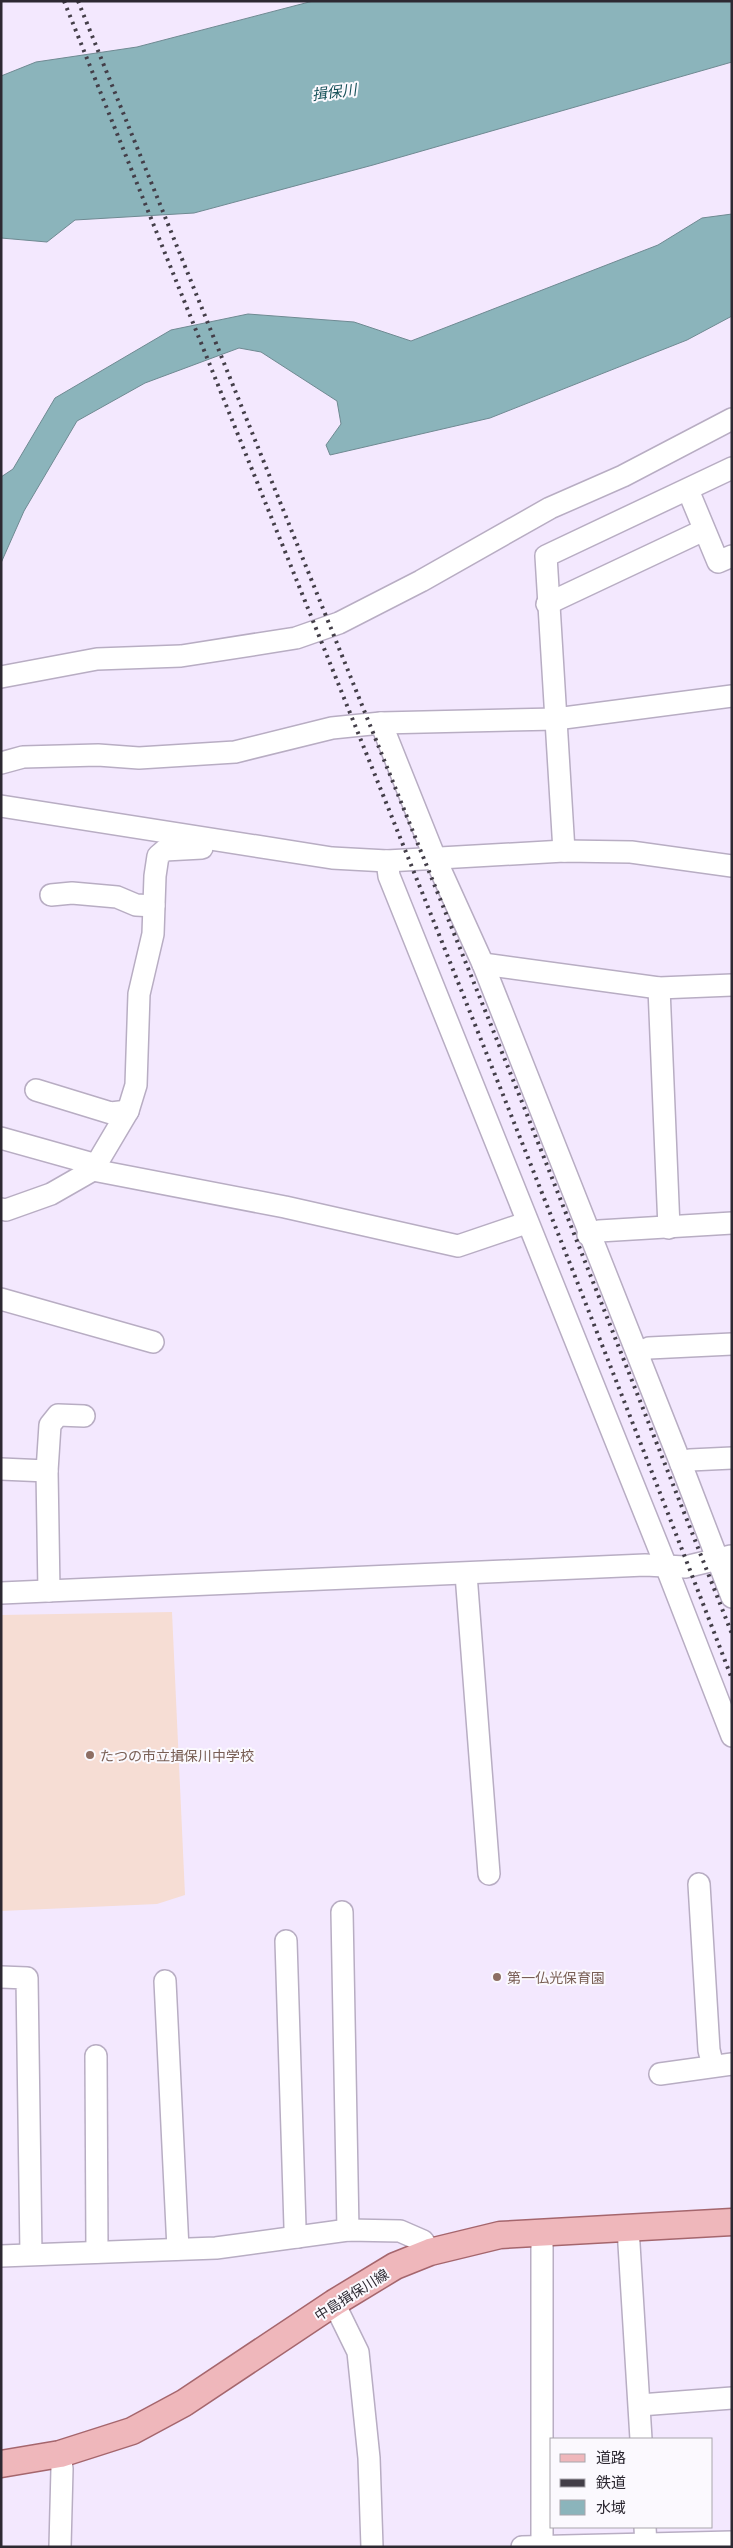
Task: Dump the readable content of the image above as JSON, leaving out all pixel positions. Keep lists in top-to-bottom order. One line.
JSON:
{"streets":{"main road":["中島揖保川線"]},"water":["揖保川"],"places":["たつの市立揖保川中学校","第一仏光保育園"],"legend":["道路","鉄道","水域"]}
